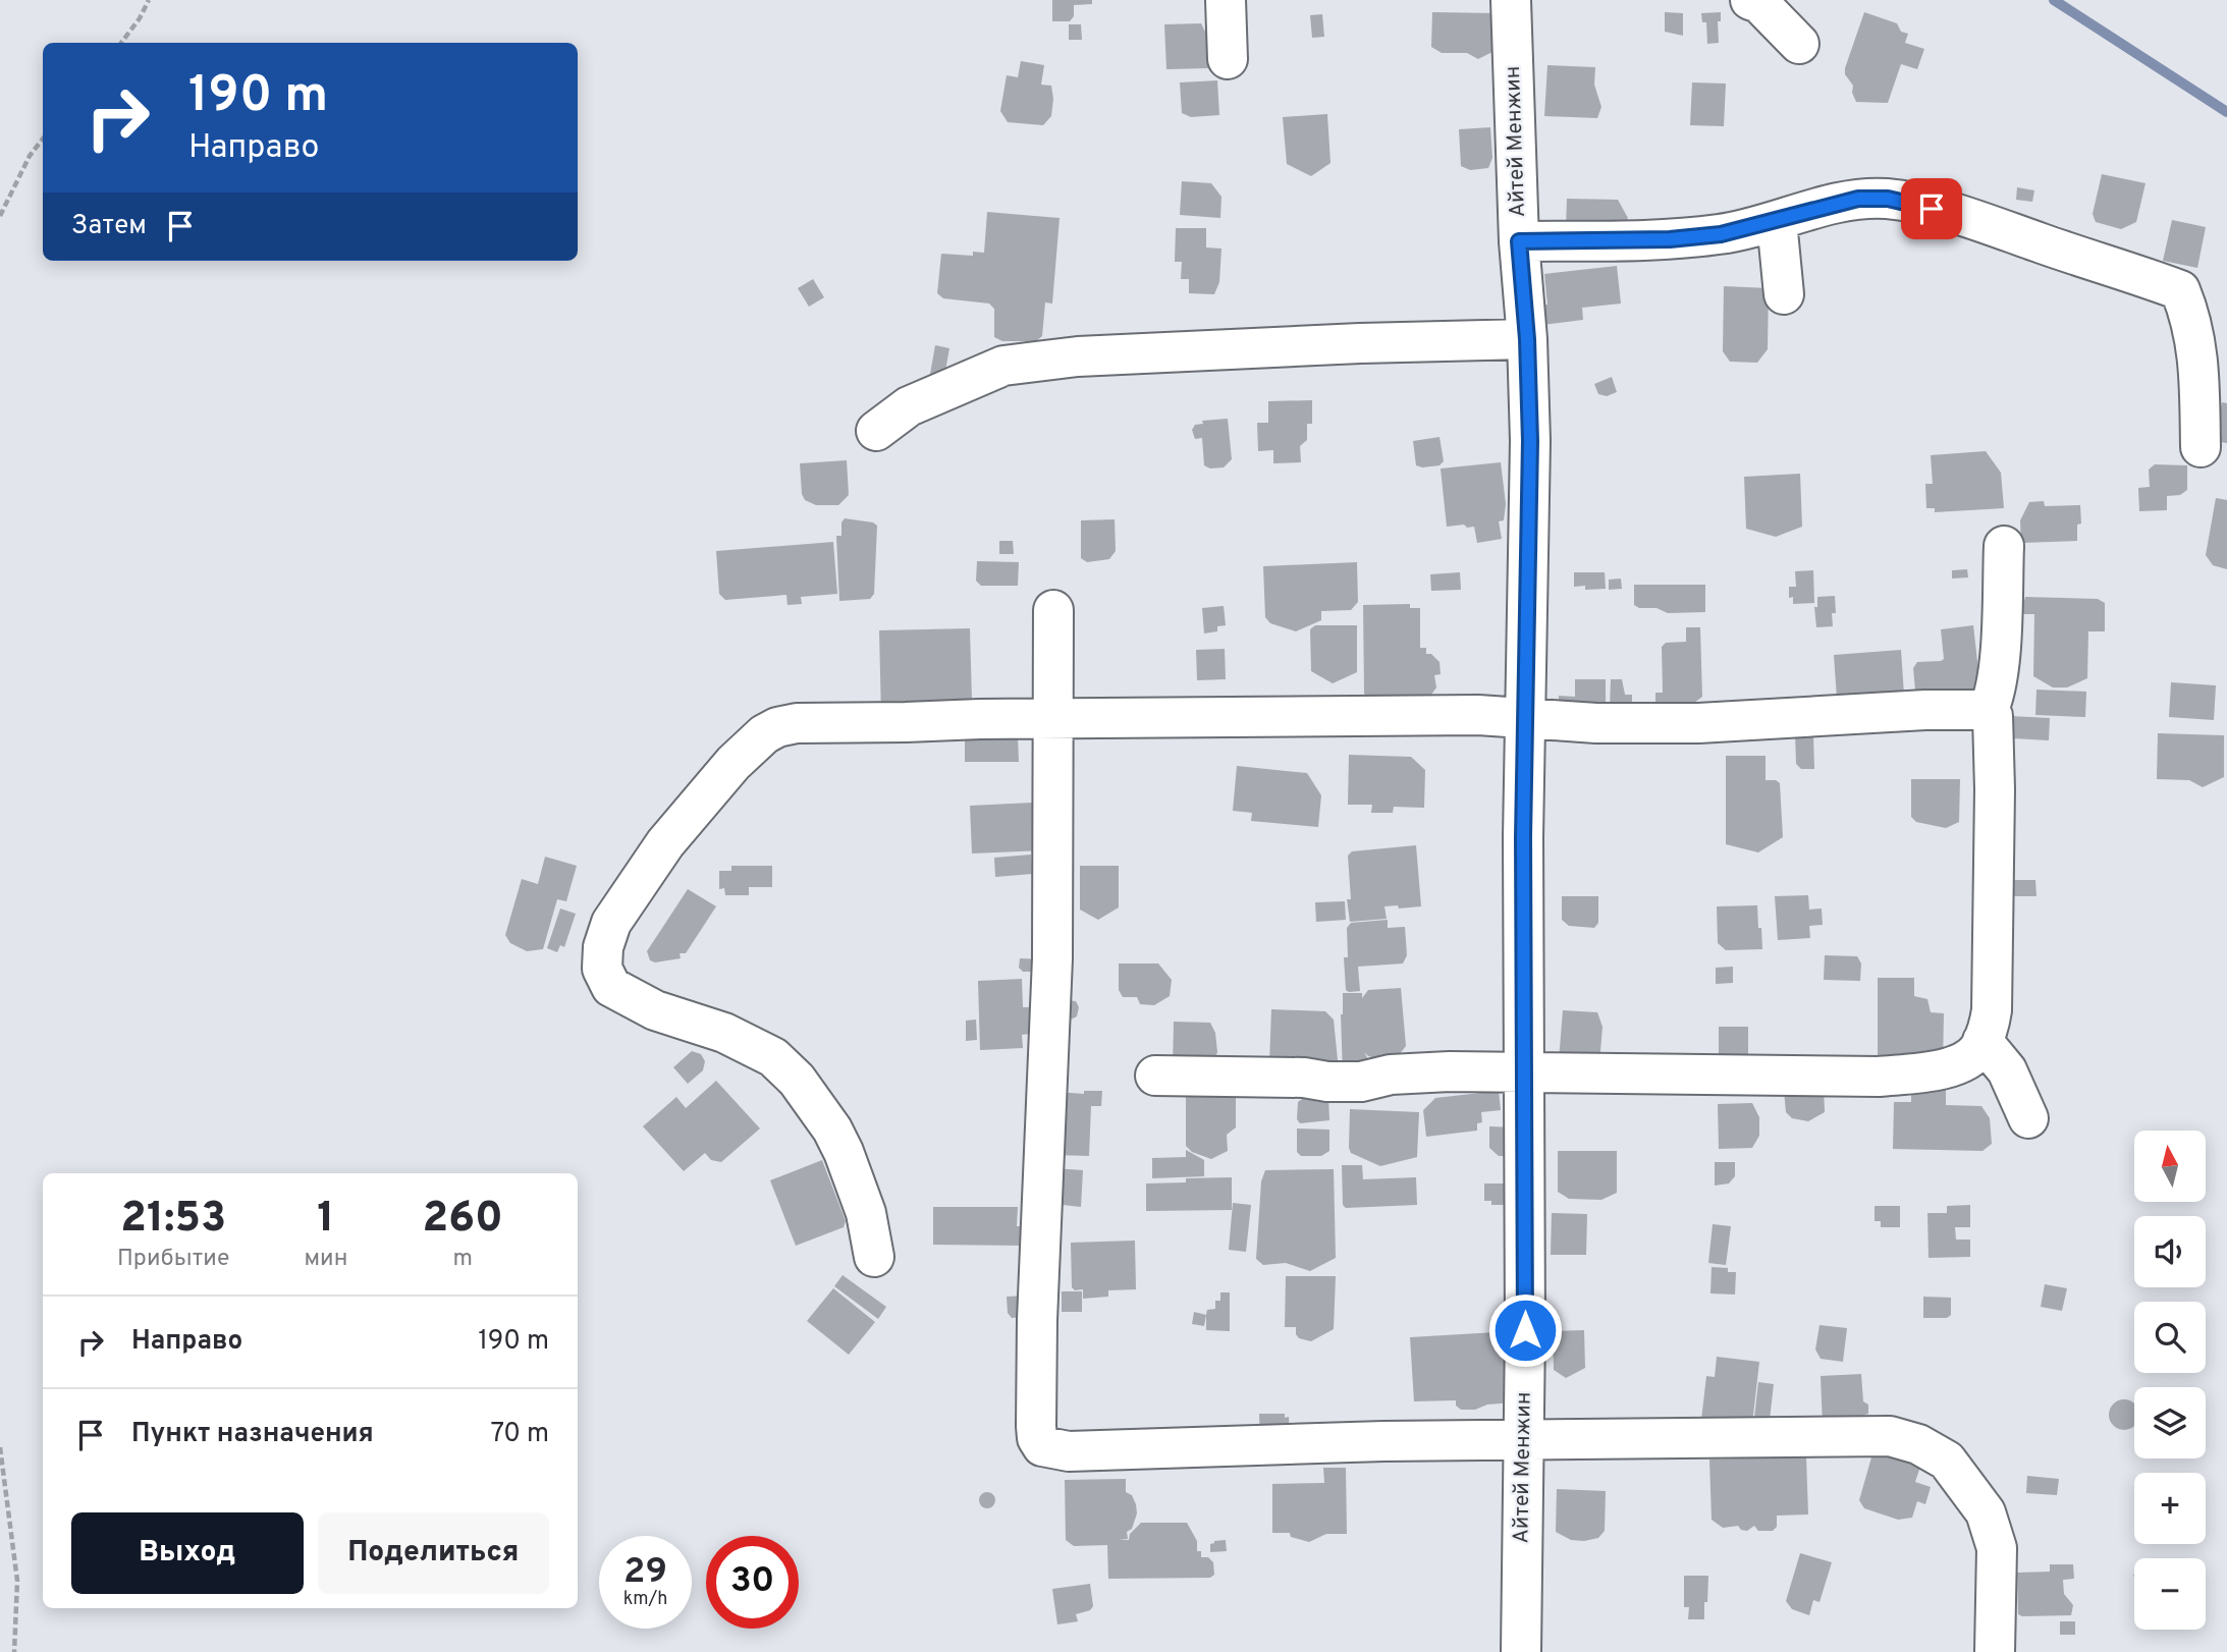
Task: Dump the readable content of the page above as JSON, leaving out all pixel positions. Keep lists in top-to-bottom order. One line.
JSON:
{"streets":{"street":["Айтей Менжин"]},"north":"top","page":{"turn":["190 m","Направо"],"then":"Затем","map_buttons":["+","−"],"eta":["21:53","Прибытие","1","мин","260","m"],"list":[{"name":"Направо","value":"190 m"},{"name":"Пункт назначения","value":"70 m"}],"buttons":["Выход","Поделиться"],"speed":"29 km/h","limit":"30"}}
